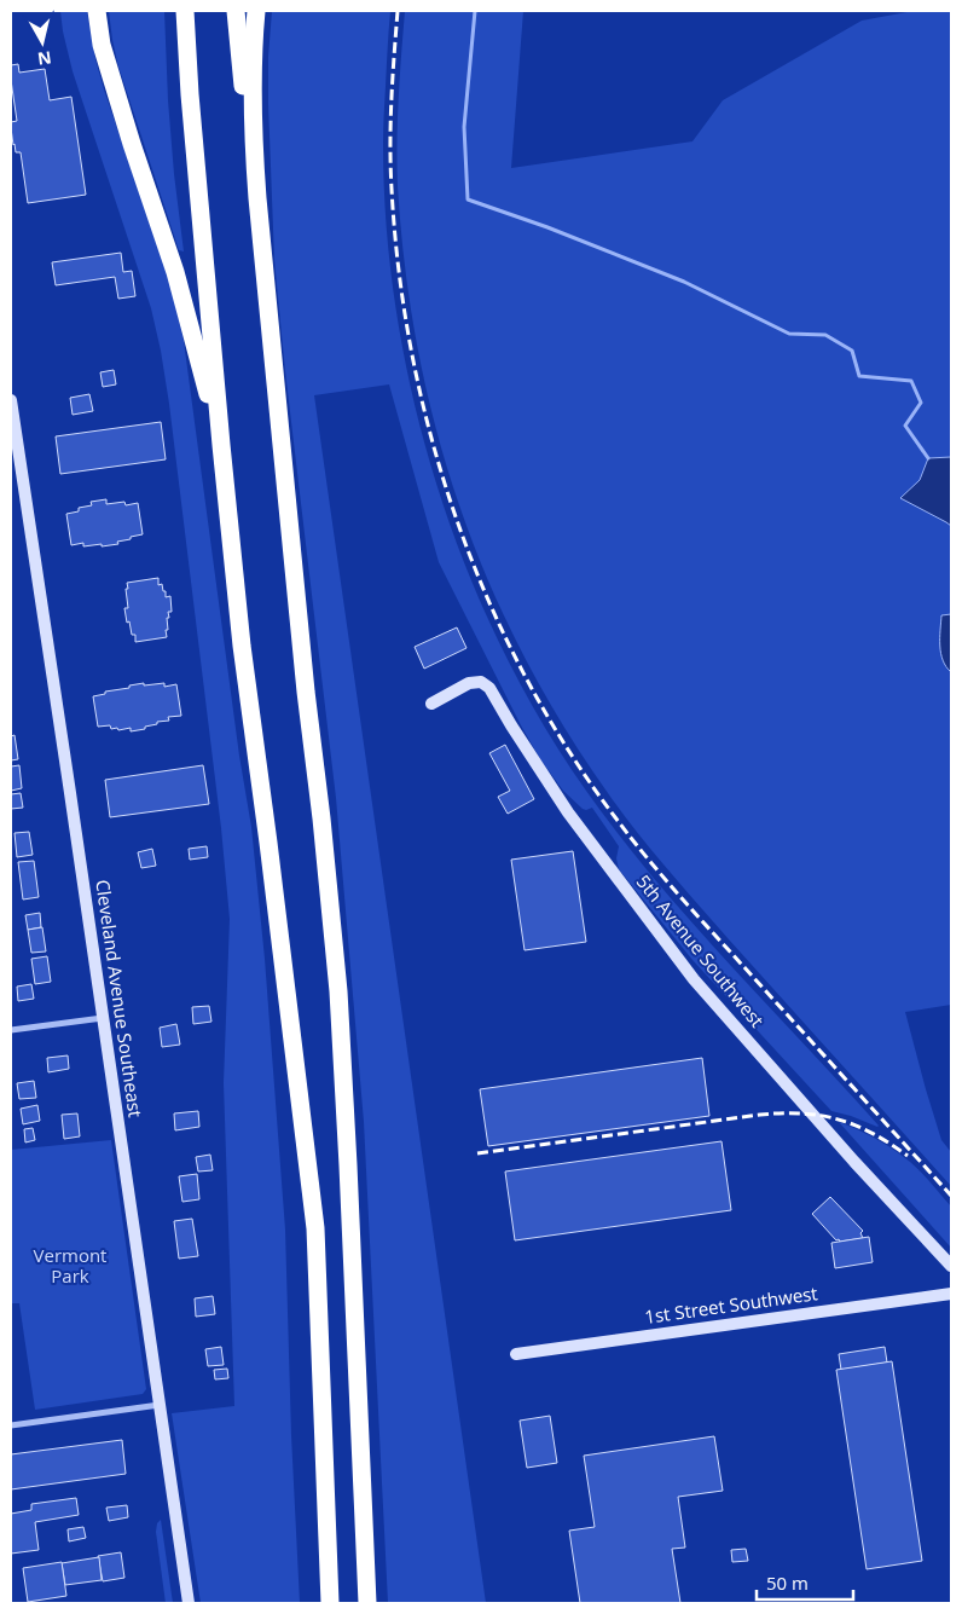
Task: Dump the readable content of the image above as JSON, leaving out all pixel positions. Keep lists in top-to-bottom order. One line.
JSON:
{"streets":{"street":["5th Avenue Southwest","Cleveland Avenue Southeast","1st Street Southwest"]},"parks":["Vermont Park"],"scale_bar":"50 m","north":"bottom"}
